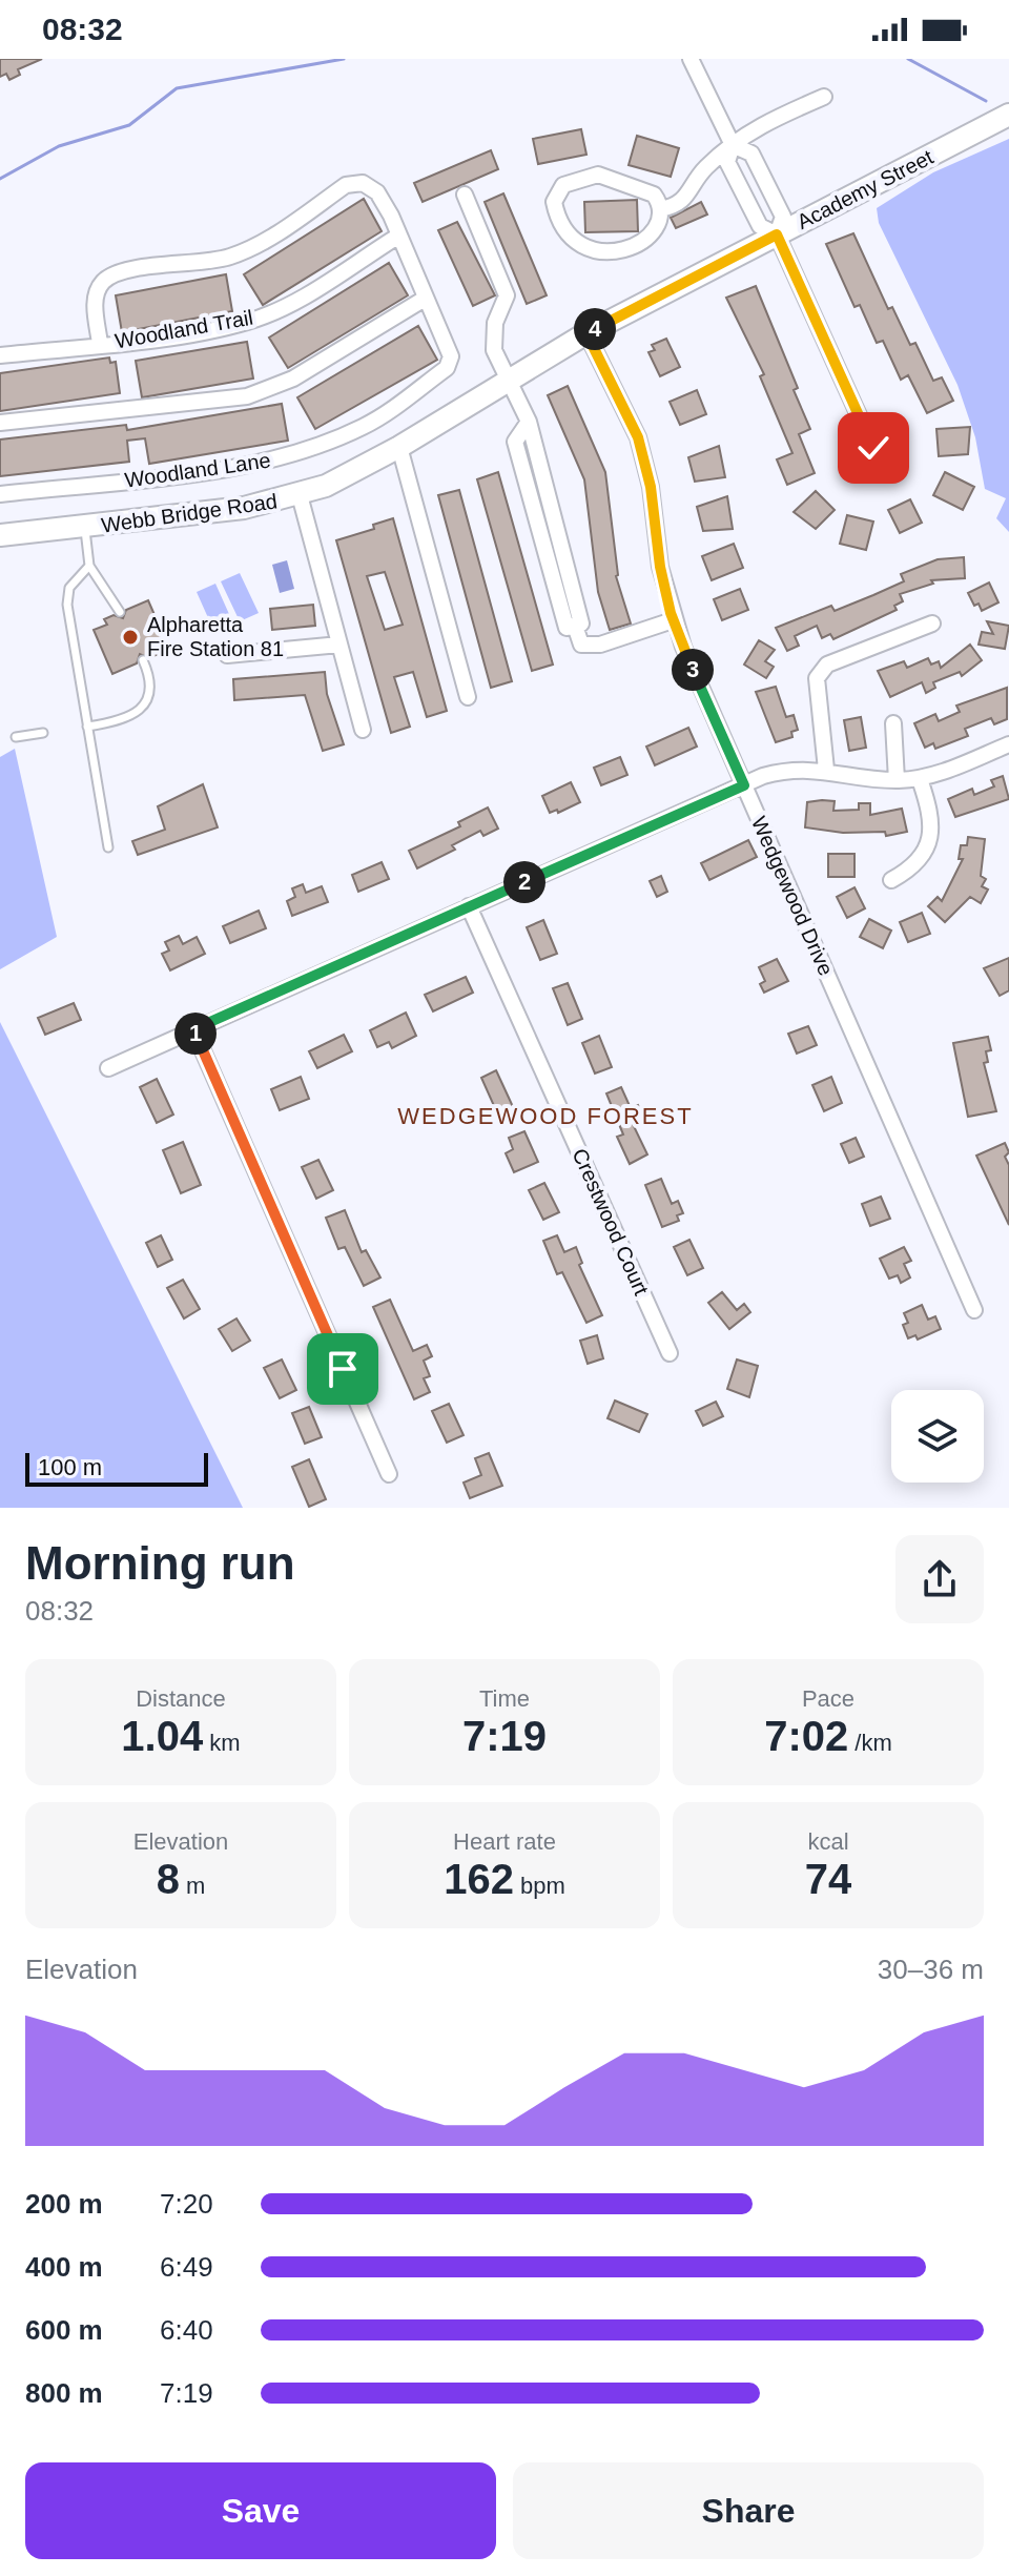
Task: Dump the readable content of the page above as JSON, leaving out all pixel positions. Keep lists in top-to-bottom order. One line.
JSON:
{"streets":{"street":["Academy Street","Woodland Trail","Woodland Lane","Webb Bridge Road","Wedgewood Drive","Crestwood Court"]},"crossings":[["Academy Street","Webb Bridge Road"],["Academy Street","Wedgewood Drive"],["Woodland Trail","Woodland Lane"],["Webb Bridge Road","Wedgewood Drive"]],"districts":["WEDGEWOOD FOREST"],"places":["Alpharetta Fire Station 81"],"scale_bar":"100 m","page":{"status":"08:32","pins":["4","3","2","1"],"scale":"100 m","heading":["Morning run","08:32"],"stats":[["Distance","1.04 km"],["Time","7:19"],["Pace","7:02 /km"],["Elevation","8 m"],["Heart rate","162 bpm"],["kcal","74"]],"chart":["Elevation","30–36 m"],"list":[{"name":"200 m","note":"7:20"},{"name":"400 m","note":"6:49"},{"name":"600 m","note":"6:40"},{"name":"800 m","note":"7:19"}],"buttons":["Save","Share"]}}
